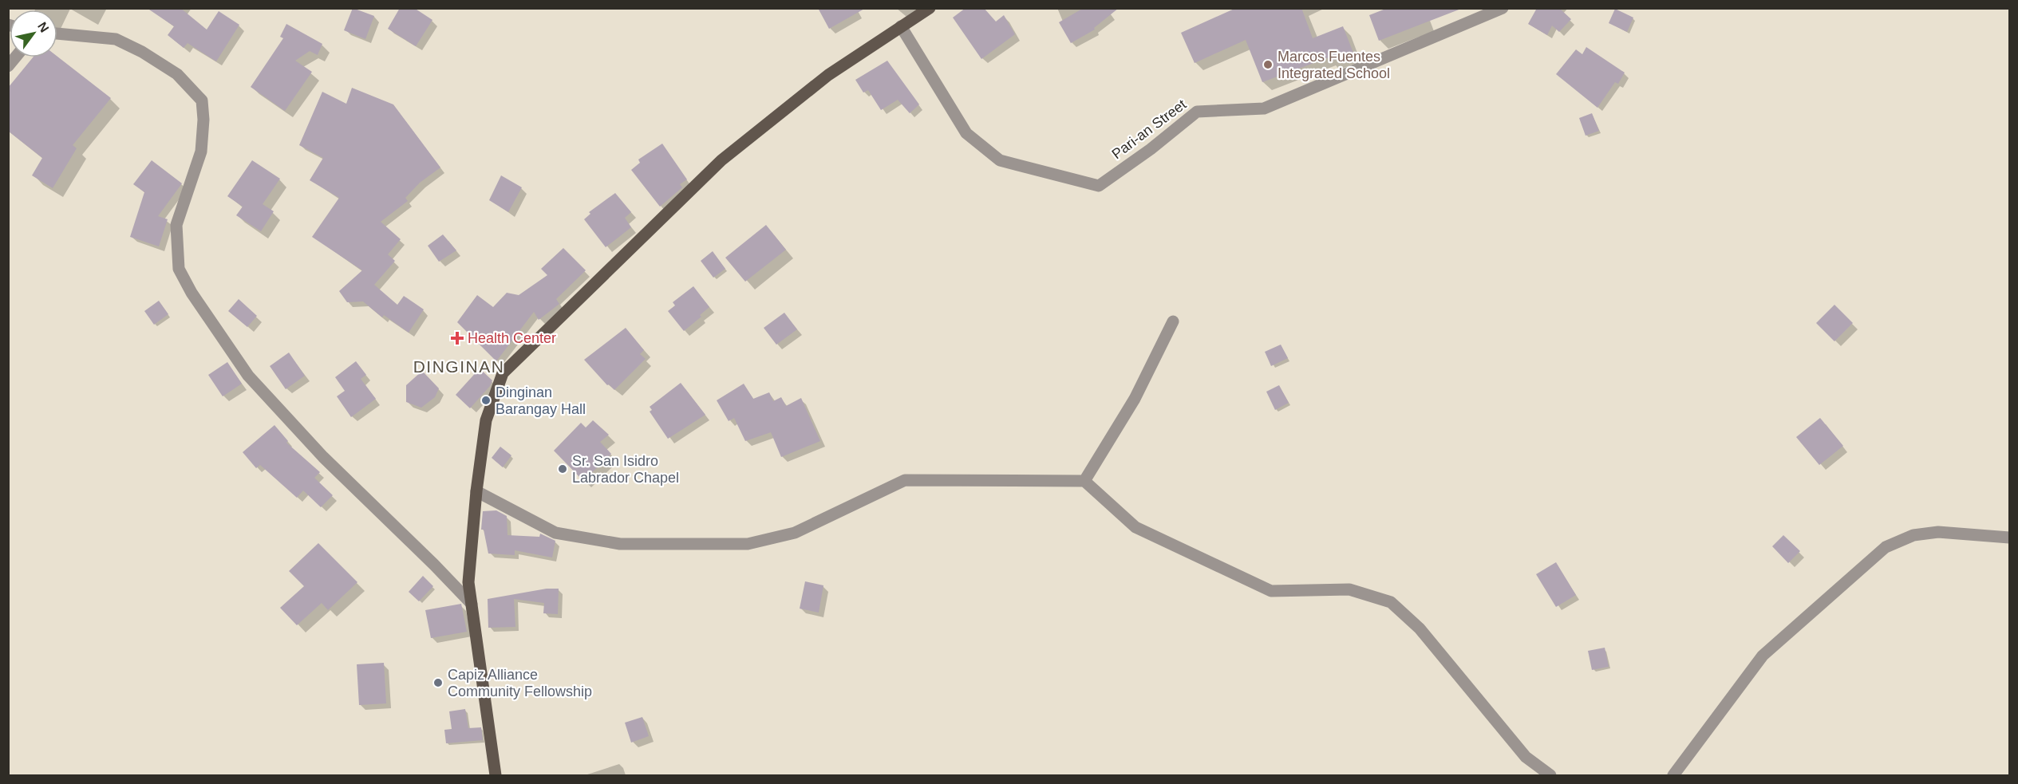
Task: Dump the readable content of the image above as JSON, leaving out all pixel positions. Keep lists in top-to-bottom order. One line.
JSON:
{"streets":{"street":["Pari-an Street"]},"districts":["DINGINAN"],"places":{"other":["Marcos Fuentes Integrated School","Dinginan Barangay Hall","Sr. San Isidro Labrador Chapel","Capiz Alliance Community Fellowship"],"health":["Health Center"]},"north":"top right"}
